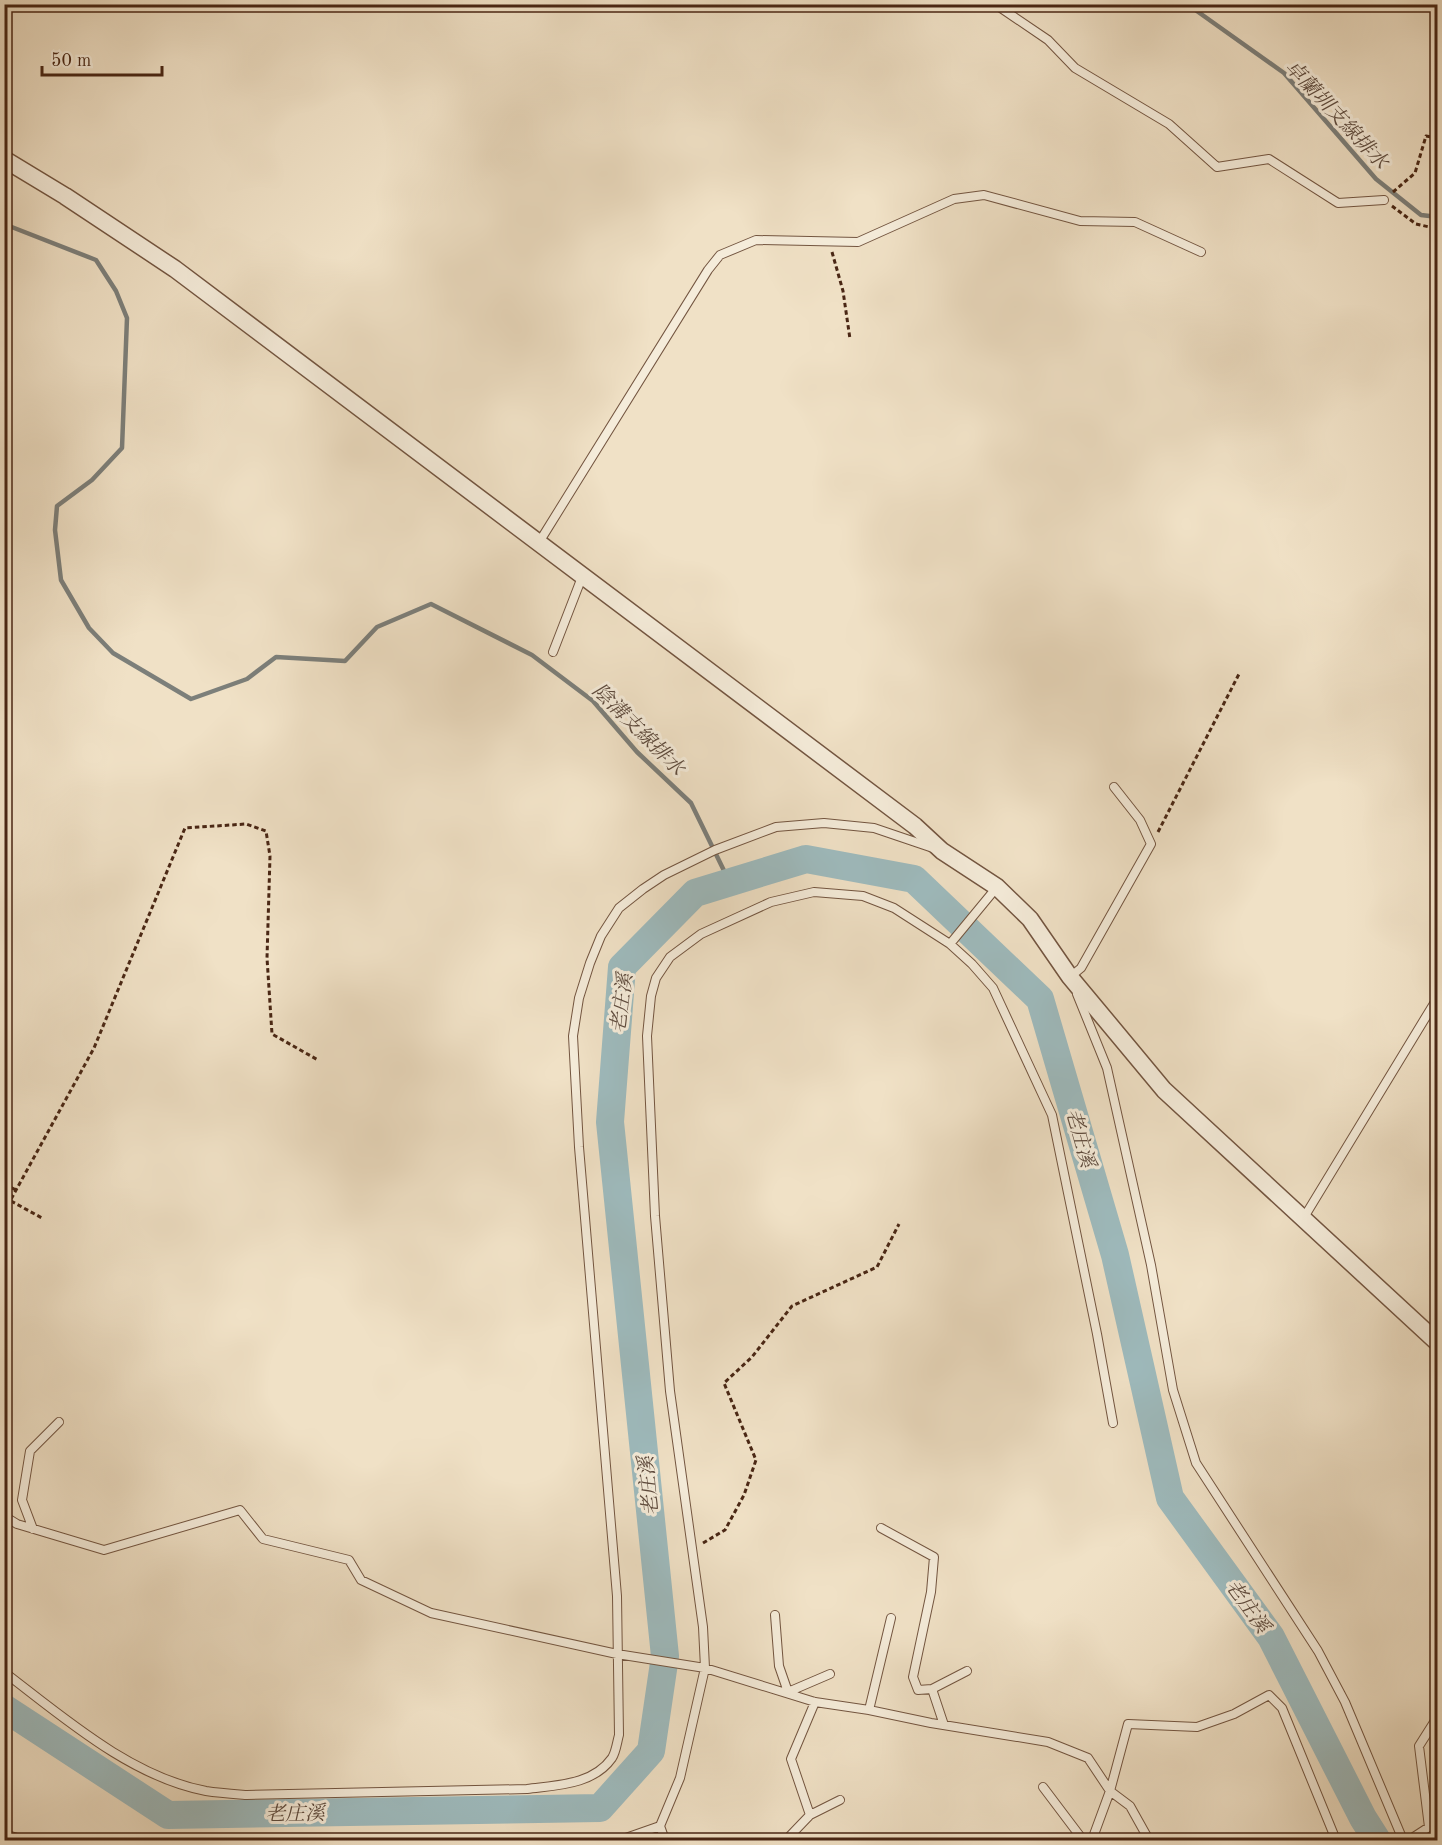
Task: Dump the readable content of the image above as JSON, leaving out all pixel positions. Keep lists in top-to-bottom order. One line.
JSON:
{"water":["卓蘭圳支線排水","陰溝支線排水","老庄溪"],"scale_bar":"50 m"}
